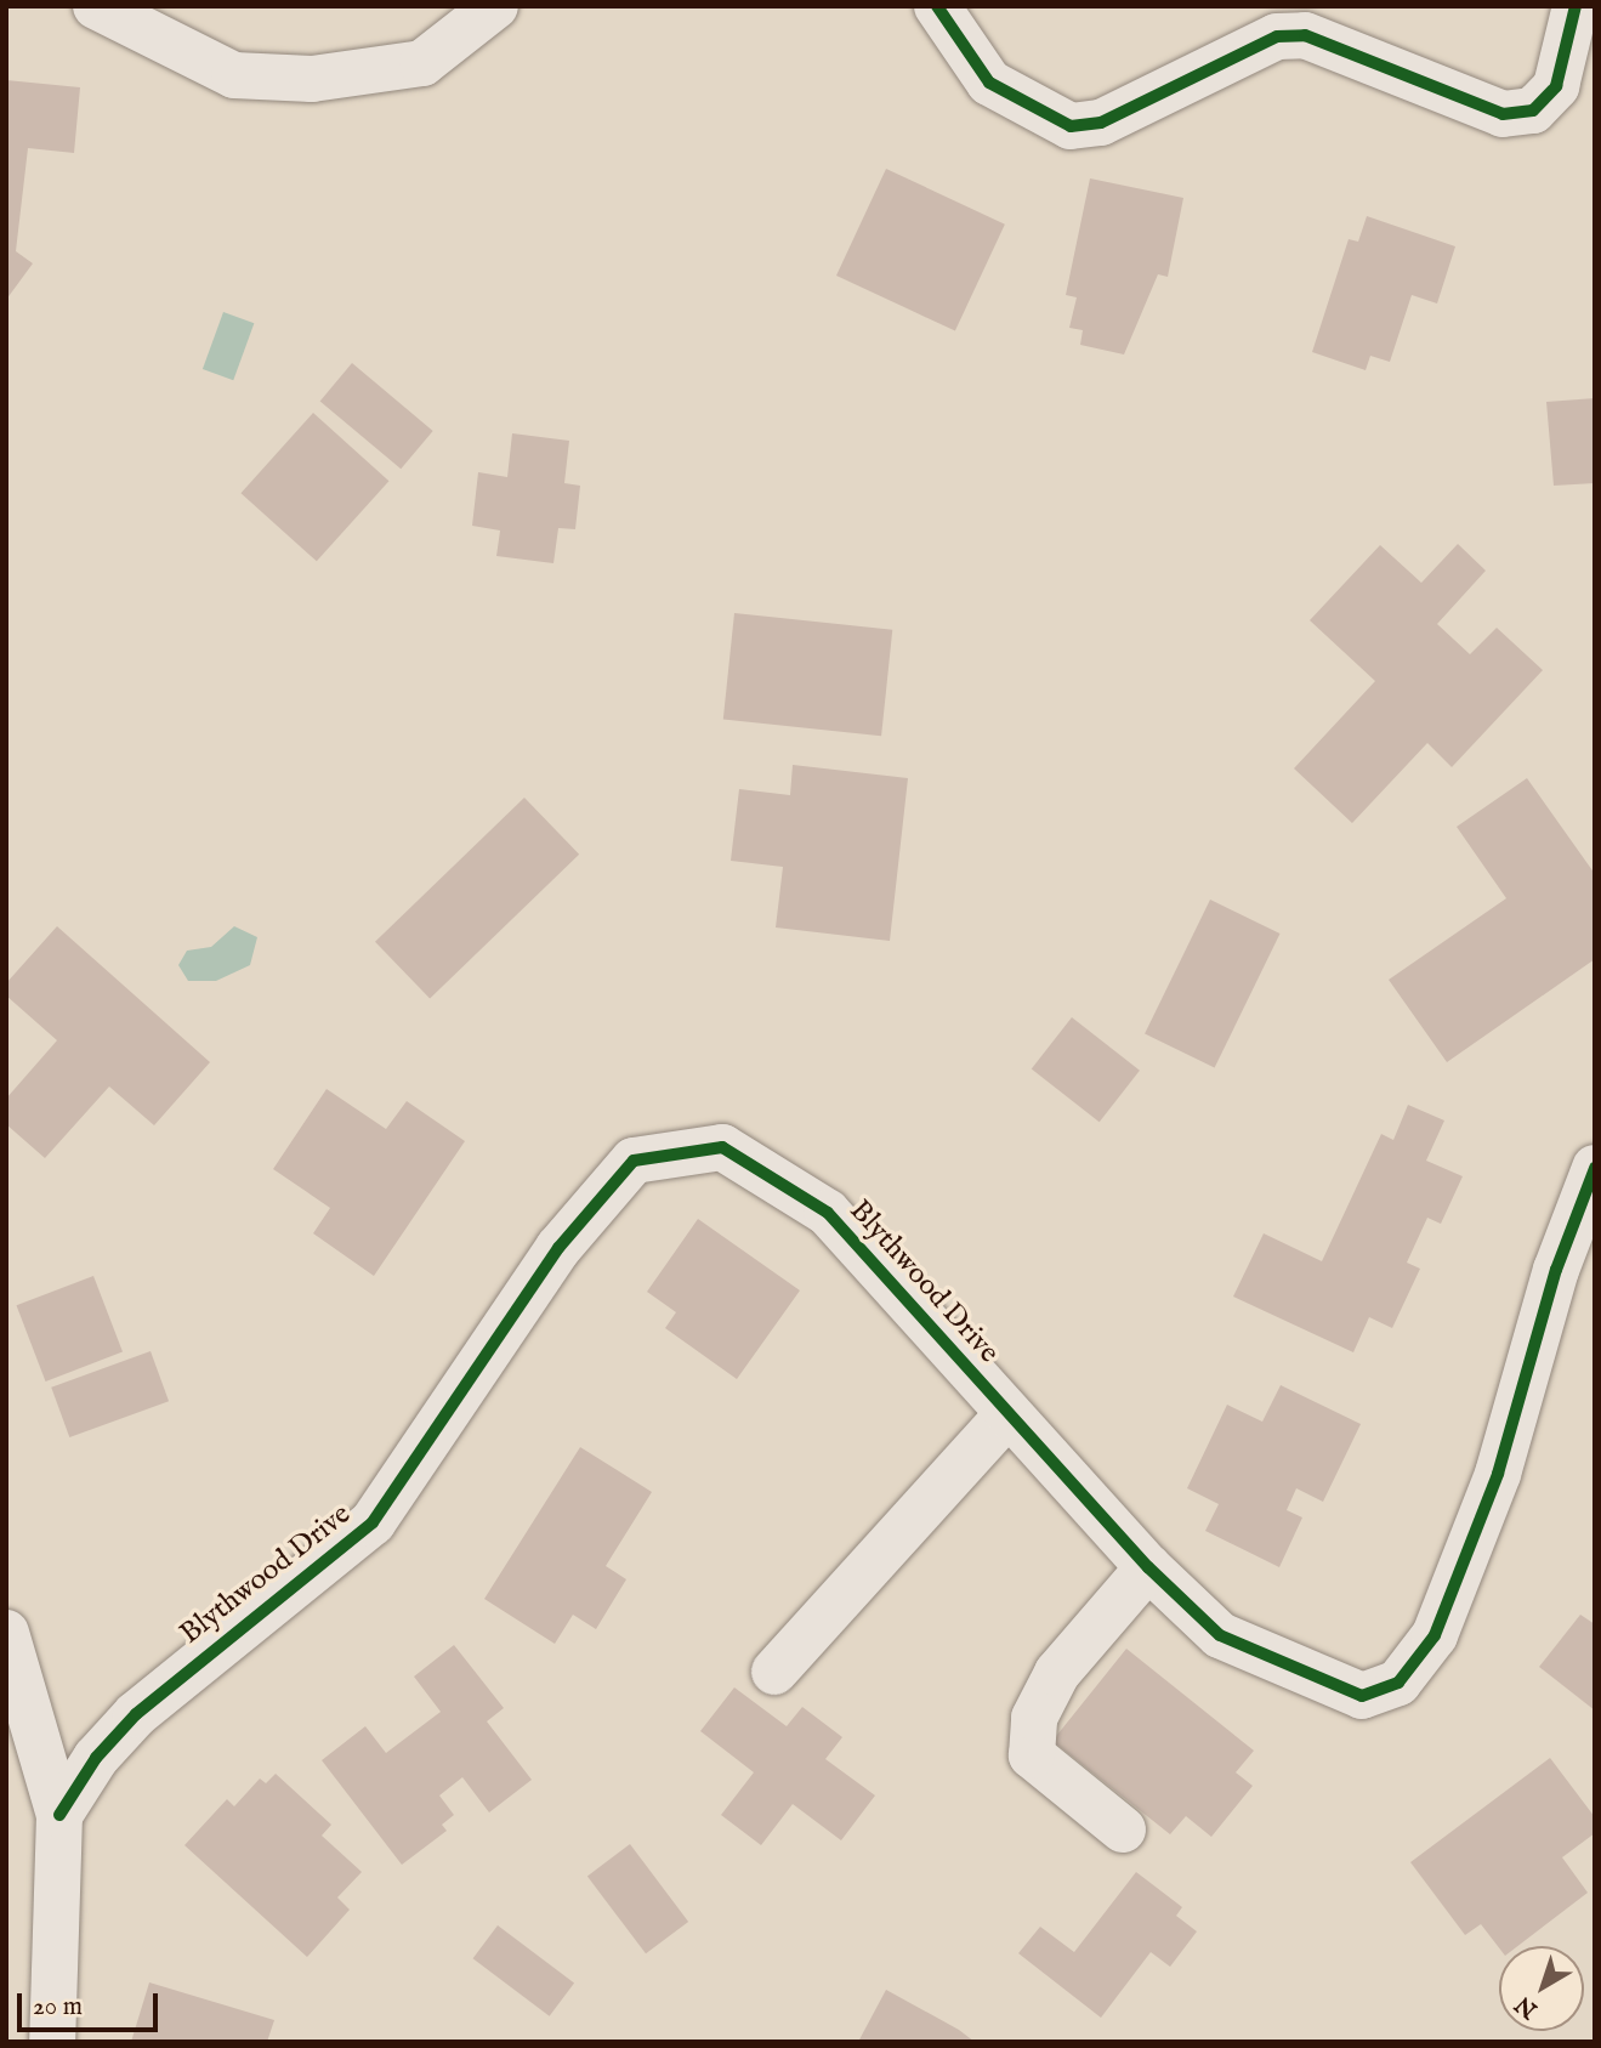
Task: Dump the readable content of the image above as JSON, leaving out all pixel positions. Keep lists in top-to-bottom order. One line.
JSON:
{"streets":{"street":["Blythwood Drive"]},"scale_bar":"20 m","north":"bottom left"}
